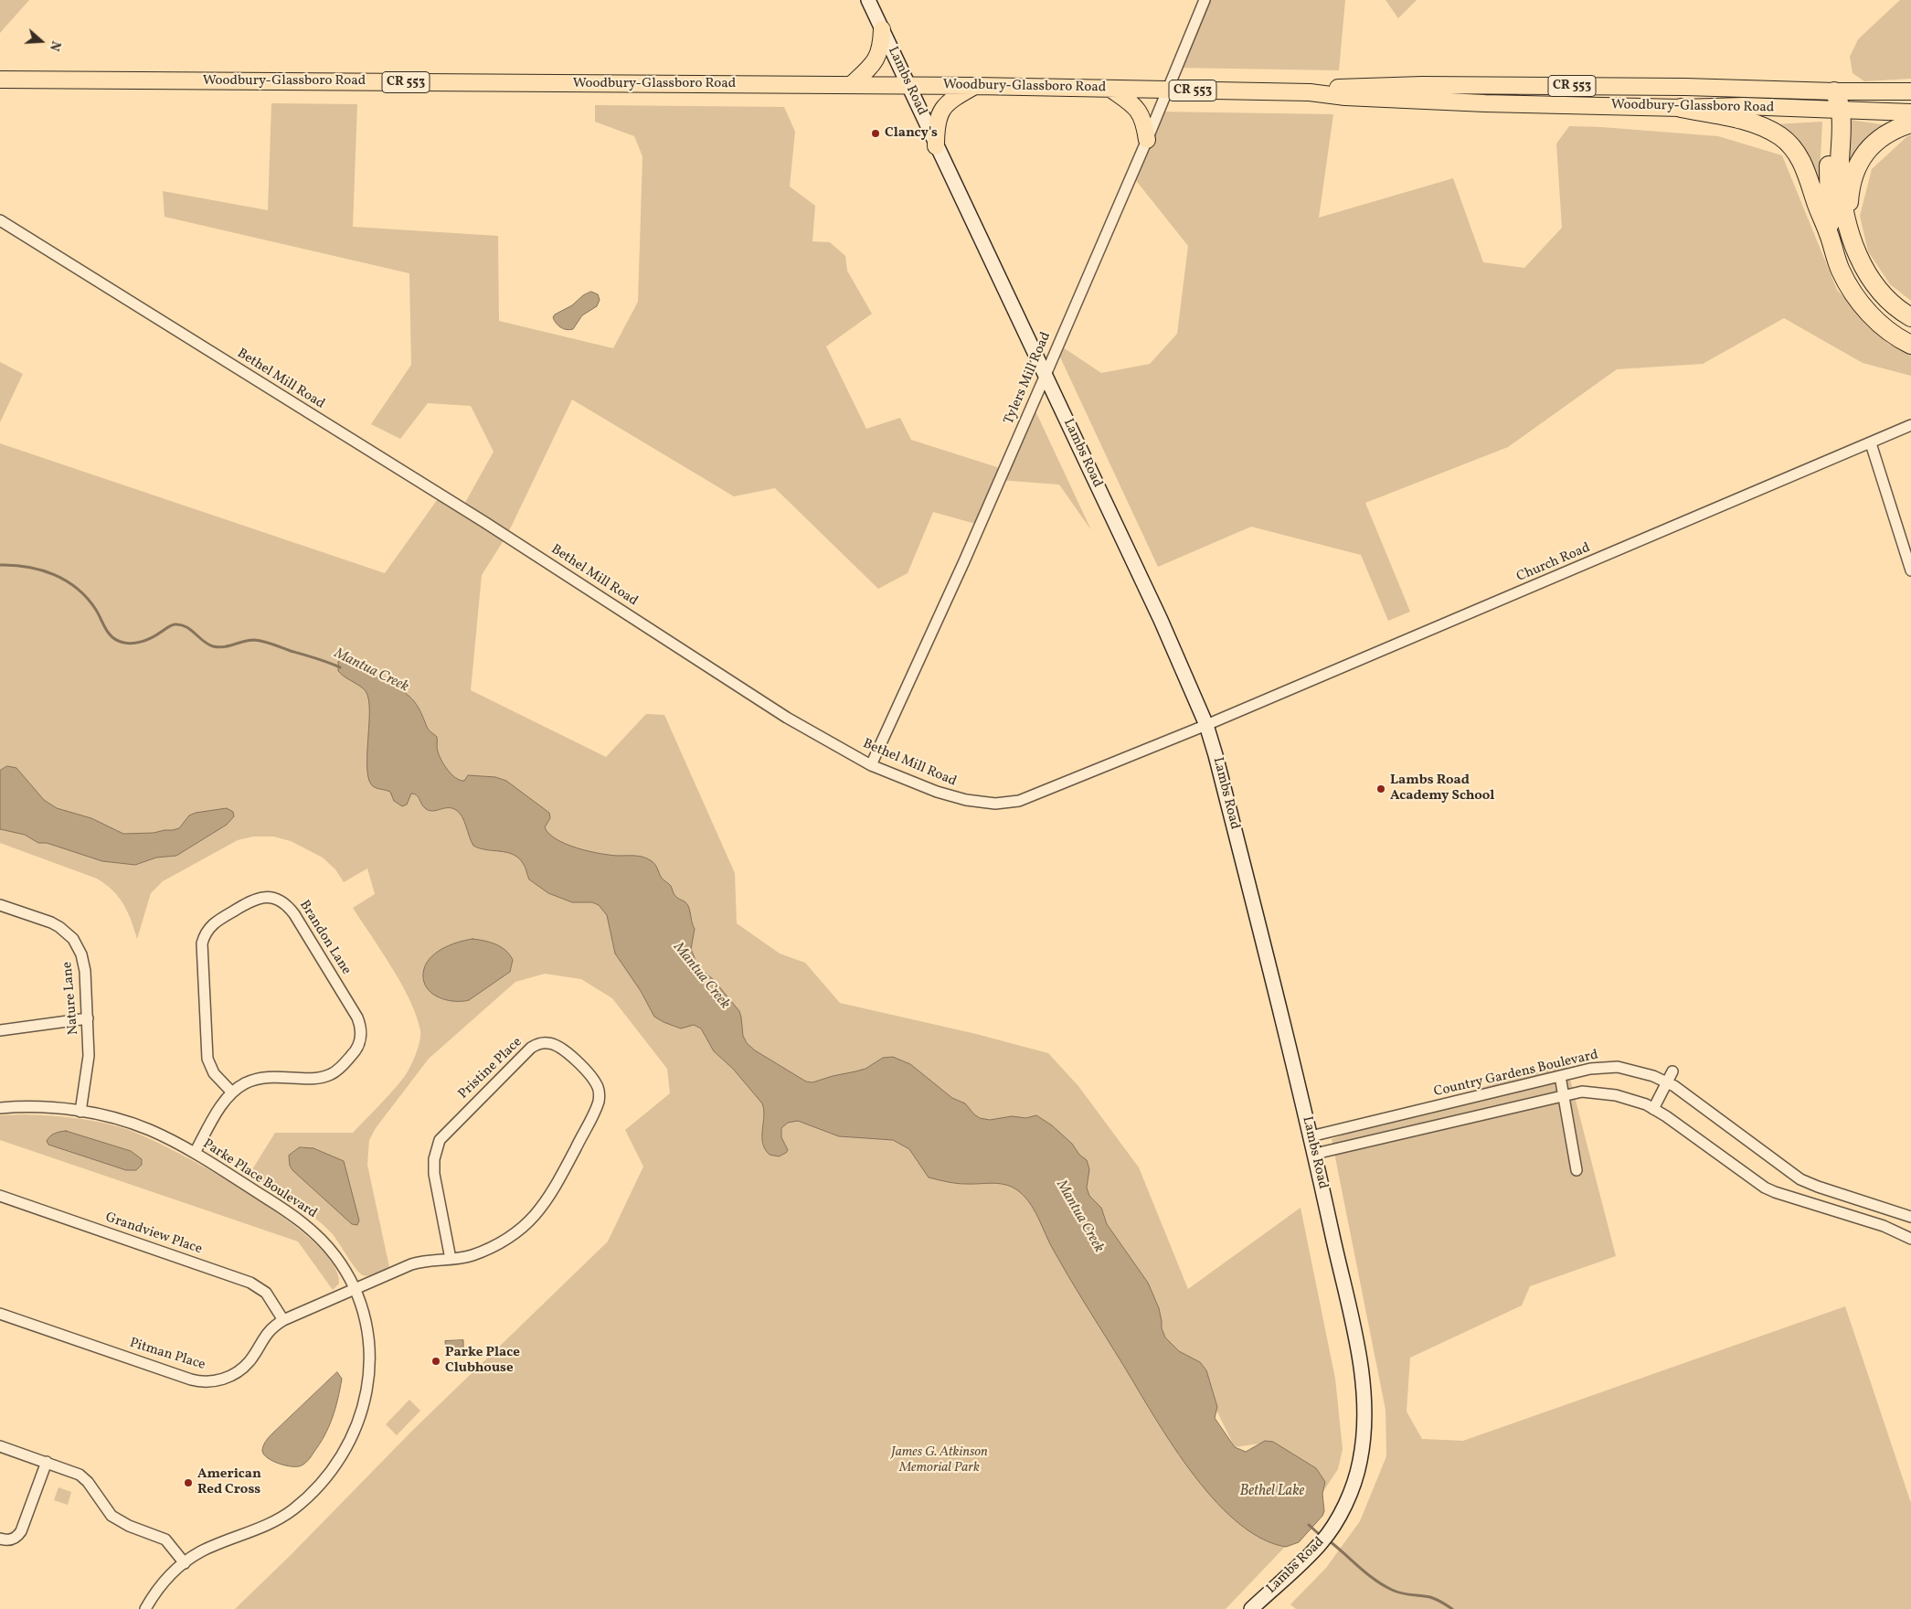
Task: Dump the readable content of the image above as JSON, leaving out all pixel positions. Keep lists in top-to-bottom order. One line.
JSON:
{"streets":{"main road":["Woodbury-Glassboro Road","Lambs Road","CR 553"],"street":["Tylers Mill Road","Bethel Mill Road","Church Road","Brandon Lane","Nature Lane","Pristine Place","Country Gardens Boulevard","Parke Place Boulevard","Grandview Place","Pitman Place"]},"crossings":[["Woodbury-Glassboro Road","Lambs Road"],["Woodbury-Glassboro Road","Tylers Mill Road"],["Lambs Road","Tylers Mill Road"],["Lambs Road","Bethel Mill Road"],["Lambs Road","Church Road"],["Lambs Road","Country Gardens Boulevard"],["Tylers Mill Road","Bethel Mill Road"],["Bethel Mill Road","Church Road"],["Brandon Lane","Parke Place Boulevard"],["Nature Lane","Parke Place Boulevard"],["Pristine Place","Parke Place Boulevard"],["Pristine Place","Pitman Place"],["Parke Place Boulevard","Pitman Place"],["Grandview Place","Pitman Place"]],"water":["Mantua Creek","Bethel Lake"],"parks":["James G. Atkinson Memorial Park"],"places":["Clancy's","Lambs Road Academy School","Parke Place Clubhouse","American Red Cross"],"north":"right"}
